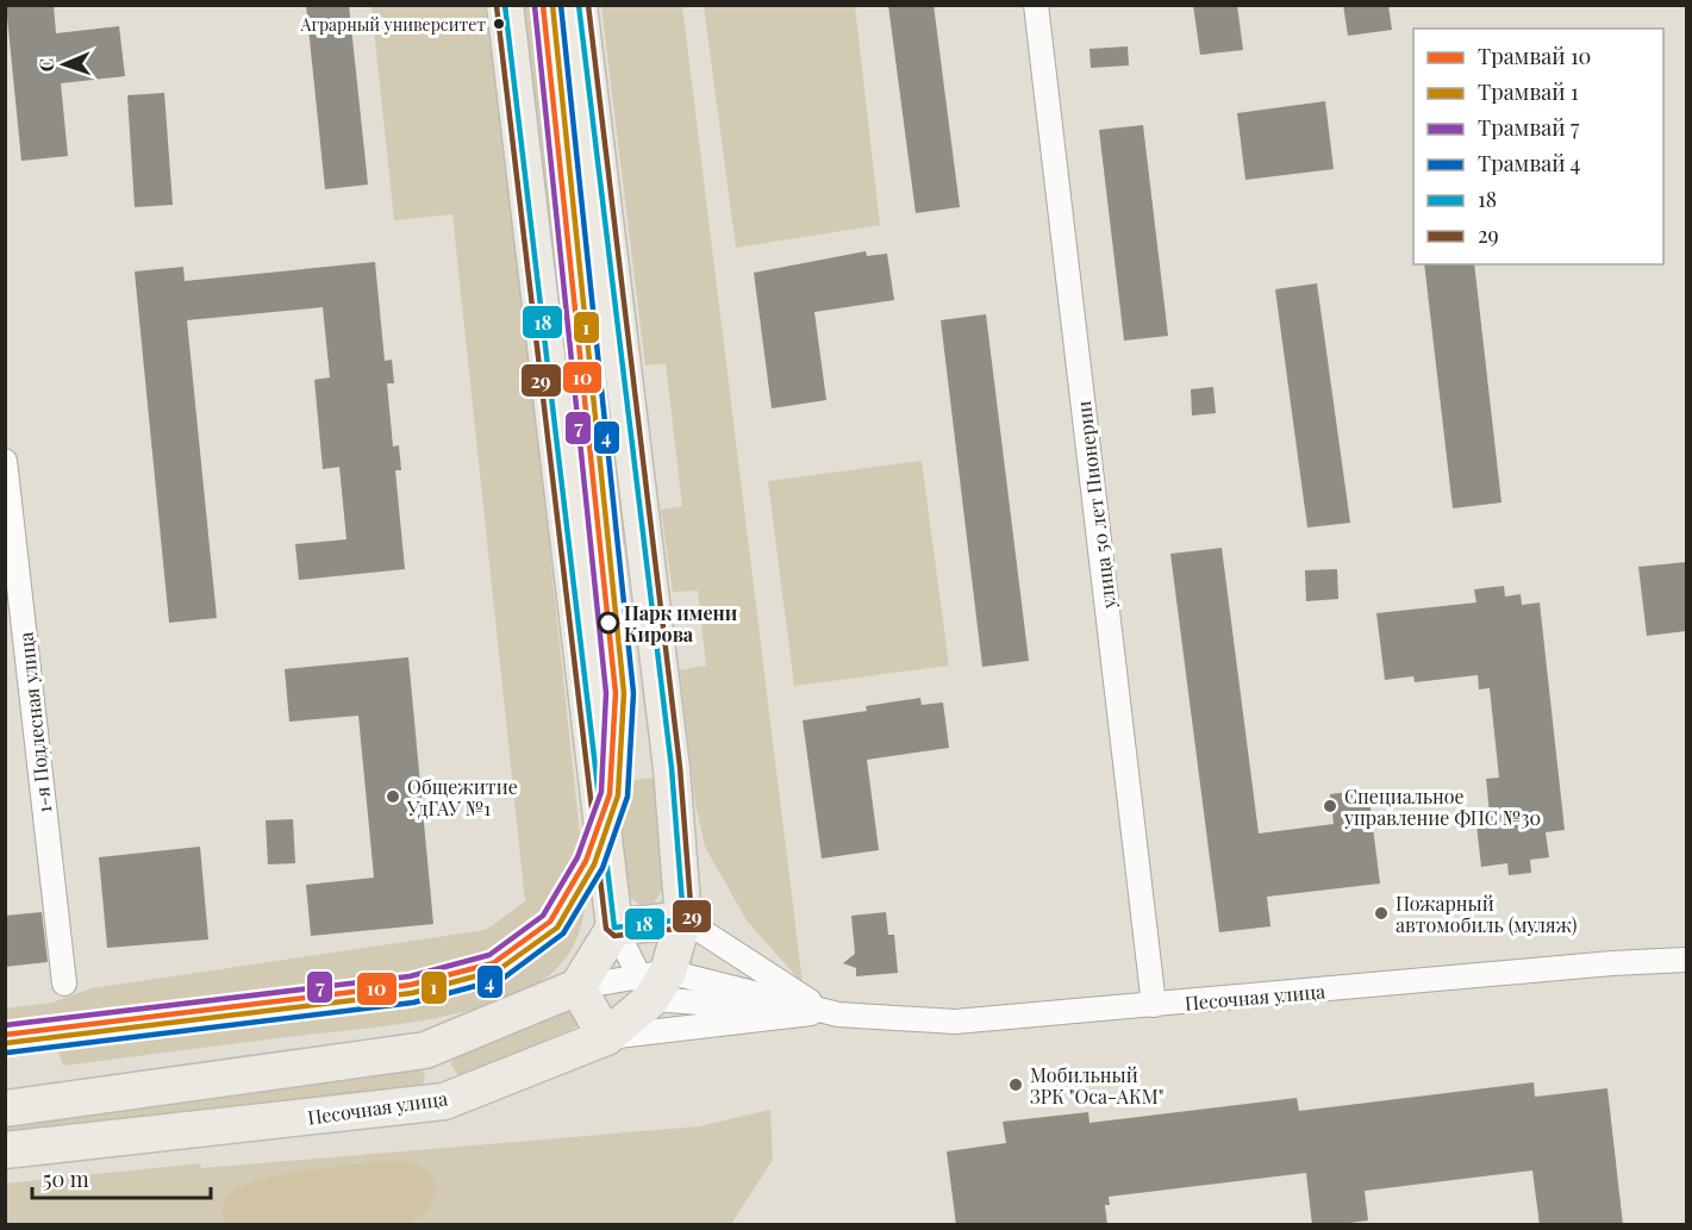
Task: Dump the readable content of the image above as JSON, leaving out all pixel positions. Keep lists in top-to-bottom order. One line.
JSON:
{"streets":{"main road":["Песочная улица"],"street":["улица 50 лет Пионерии","1-я Подлесная улица"]},"crossings":[["улица 50 лет Пионерии","Песочная улица"]],"places":["Аграрный университет","Парк имени Кирова","Общежитие УдГАУ №1","Специальное управление ФПС №30","Пожарный автомобиль (муляж)","Мобильный ЗРК \"Оса-АКМ\""],"lines":["tram line 10","tram line 1","tram line 4","transit line 18","transit line 29","tram line 7"],"legend":["Трамвай 10","Трамвай 1","Трамвай 7","Трамвай 4","18","29"],"scale_bar":"50 m","north":"left"}
